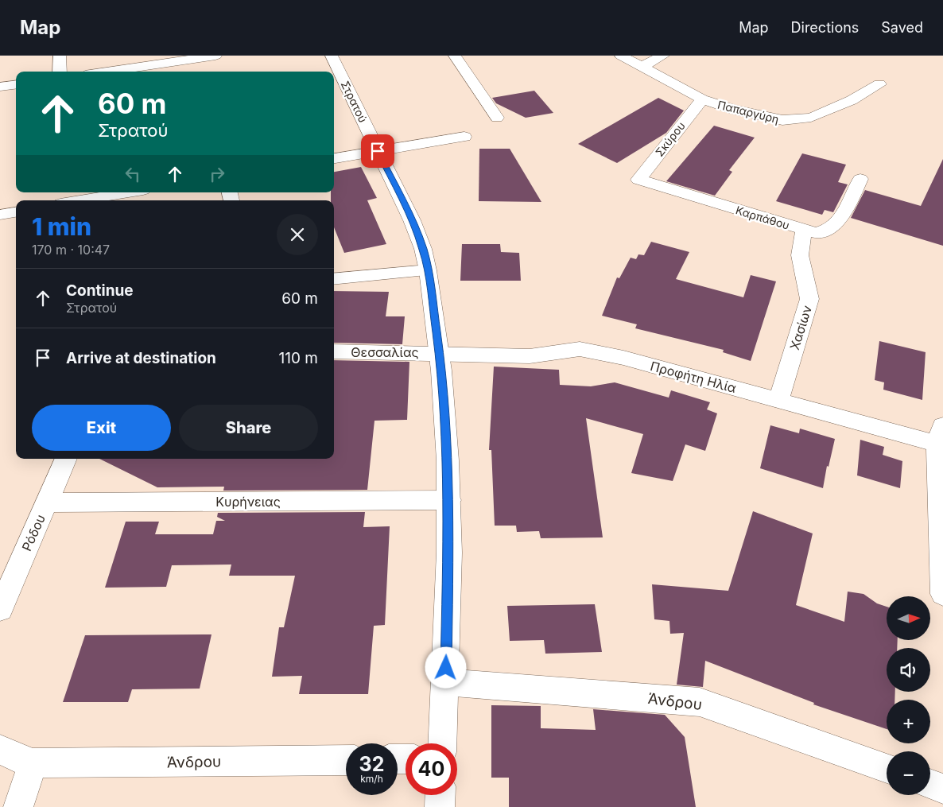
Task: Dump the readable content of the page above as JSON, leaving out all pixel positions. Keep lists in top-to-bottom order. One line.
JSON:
{"streets":{"street":["Στρατού","Παπαργύρη","Σκύρου","Καρπάθου","Χασίων","Θεσσαλίας","Προφήτη Ηλία","Κυρήνειας","Ρόδου","Άνδρου"]},"crossings":[["Στρατού","Θεσσαλίας"],["Στρατού","Προφήτη Ηλία"],["Στρατού","Κυρήνειας"],["Στρατού","Άνδρου"],["Παπαργύρη","Σκύρου"],["Σκύρου","Καρπάθου"],["Καρπάθου","Χασίων"],["Χασίων","Προφήτη Ηλία"],["Θεσσαλίας","Προφήτη Ηλία"],["Κυρήνειας","Ρόδου"]],"north":"right","page":{"header":"Map","nav":["Map","Directions","Saved"],"turn":["60 m","Στρατού"],"heading":["1 min","170 m · 10:47"],"list":[{"name":"Continue","note":"Στρατού","value":"60 m"},{"name":"Arrive at destination","value":"110 m"}],"buttons":["Exit","Share"],"map_buttons":["+","−"],"speed":"32 km/h","limit":"40"}}
